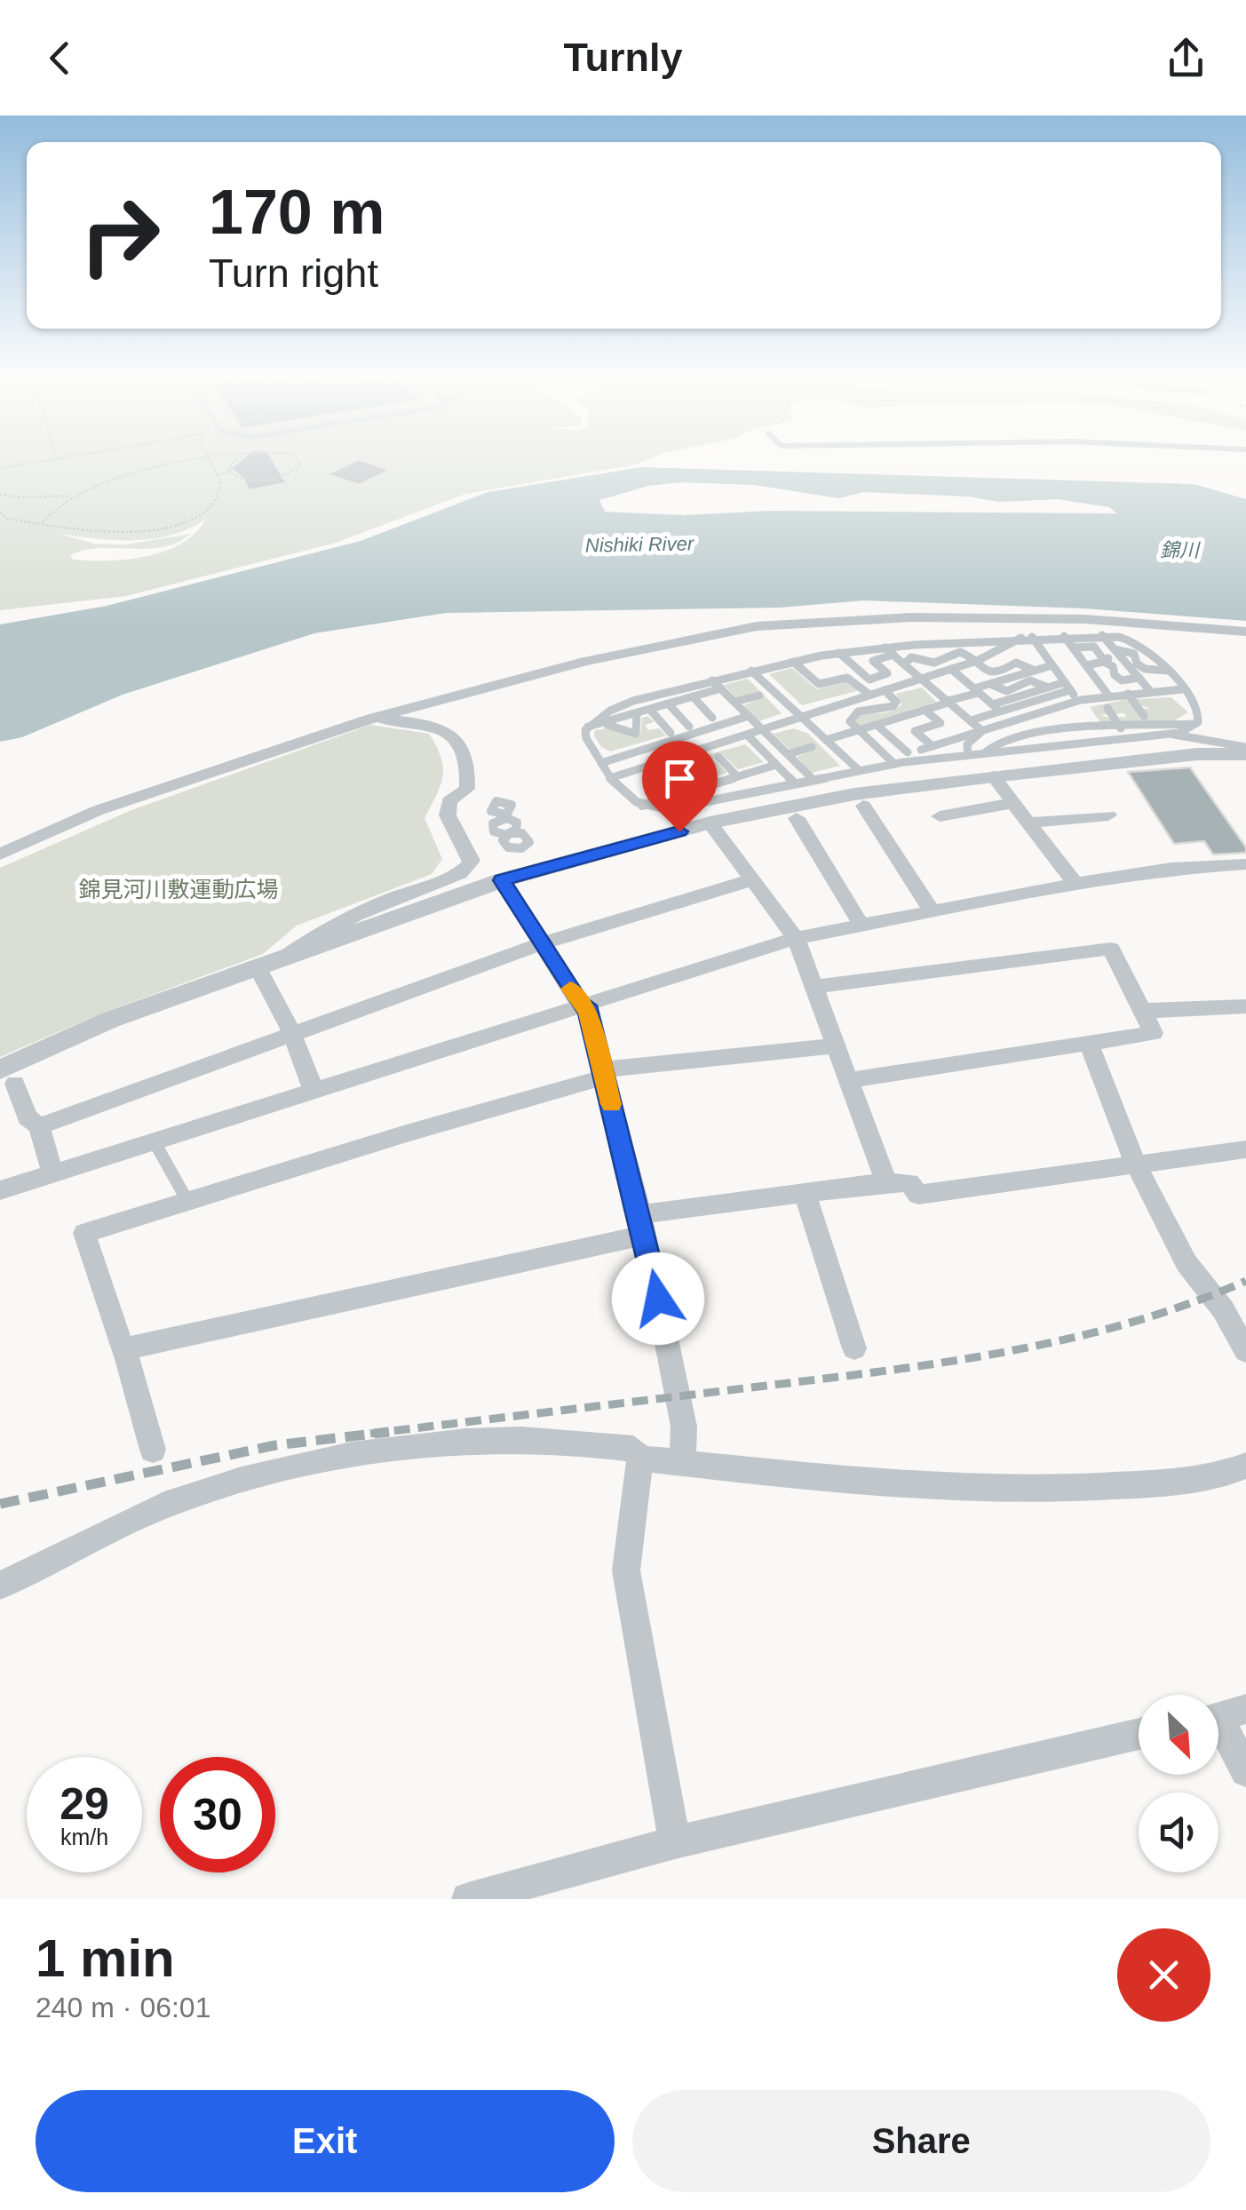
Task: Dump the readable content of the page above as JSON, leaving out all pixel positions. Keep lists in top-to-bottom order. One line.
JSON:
{"water":["Nishiki River","錦川"],"parks":["錦見河川敷運動広場"],"north":"bottom right","page":{"header":"Turnly","turn":["170 m","Turn right"],"speed":"29 km/h","limit":"30","heading":["1 min","240 m · 06:01"],"buttons":["Exit","Share"]}}
